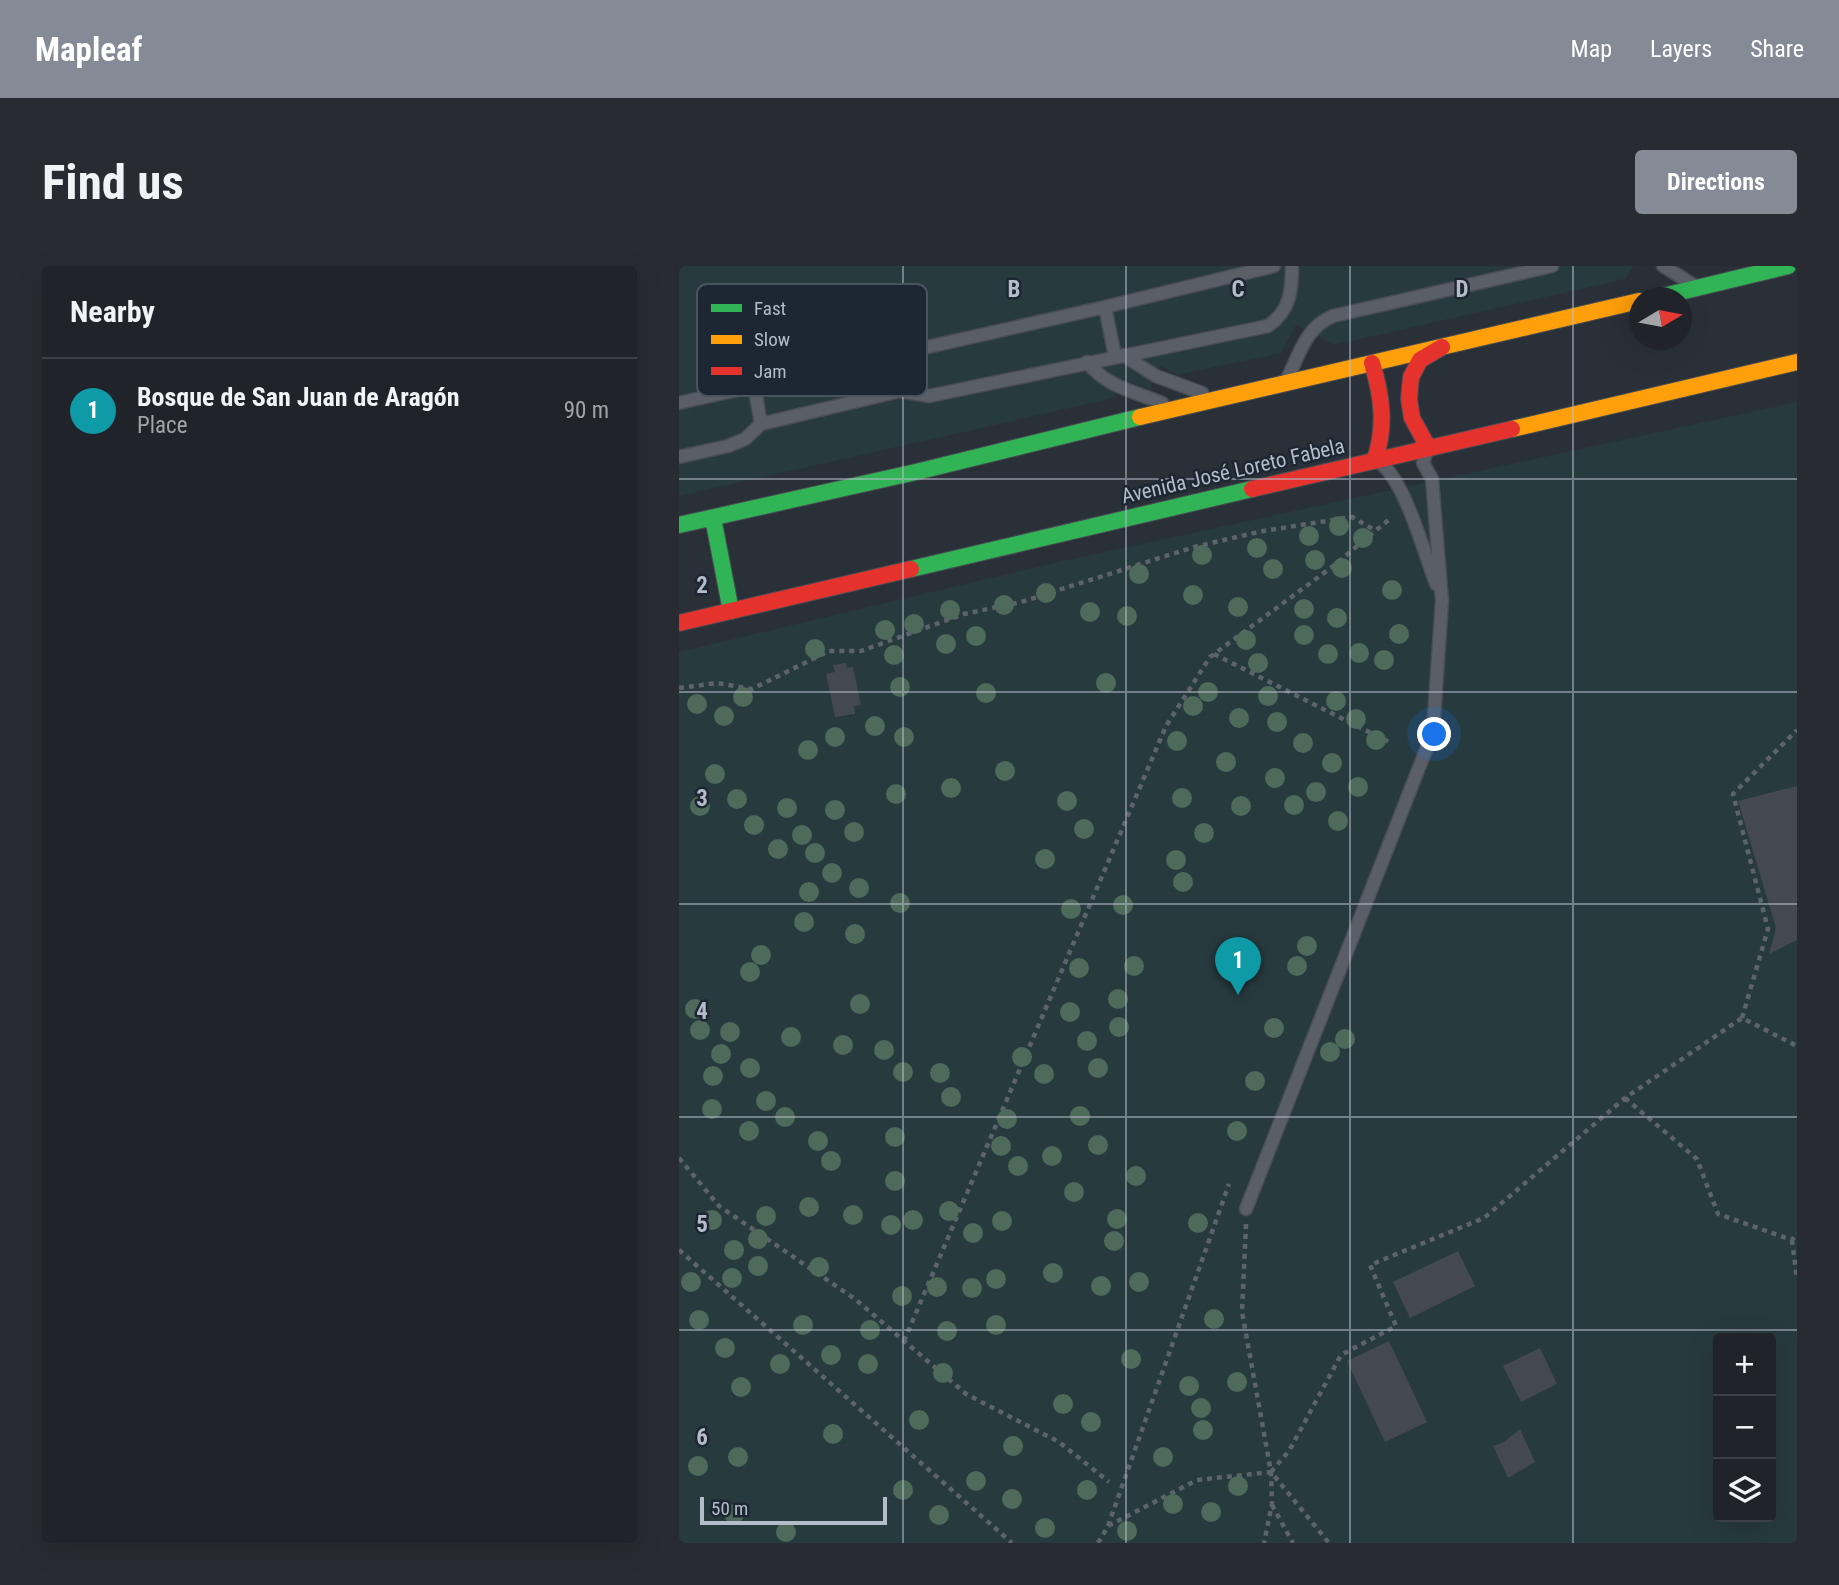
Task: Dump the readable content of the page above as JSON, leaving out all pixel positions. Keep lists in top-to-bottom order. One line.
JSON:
{"streets":{"main road":["Avenida José Loreto Fabela"]},"legend":["Fast","Slow","Jam"],"scale_bar":"50 m","north":"right","page":{"header":"Mapleaf","nav":["Map","Layers","Share"],"buttons":"Directions","title":"Find us","heading":"Nearby","list":[{"mark":"1","name":"Bosque de San Juan de Aragón","note":"Place","value":"90 m"}],"pins":"1","map_buttons":["+","−"],"scale":"50 m"},"grid":{"columns":["B","C","D"],"rows":["2","3","4","5","6"]}}
